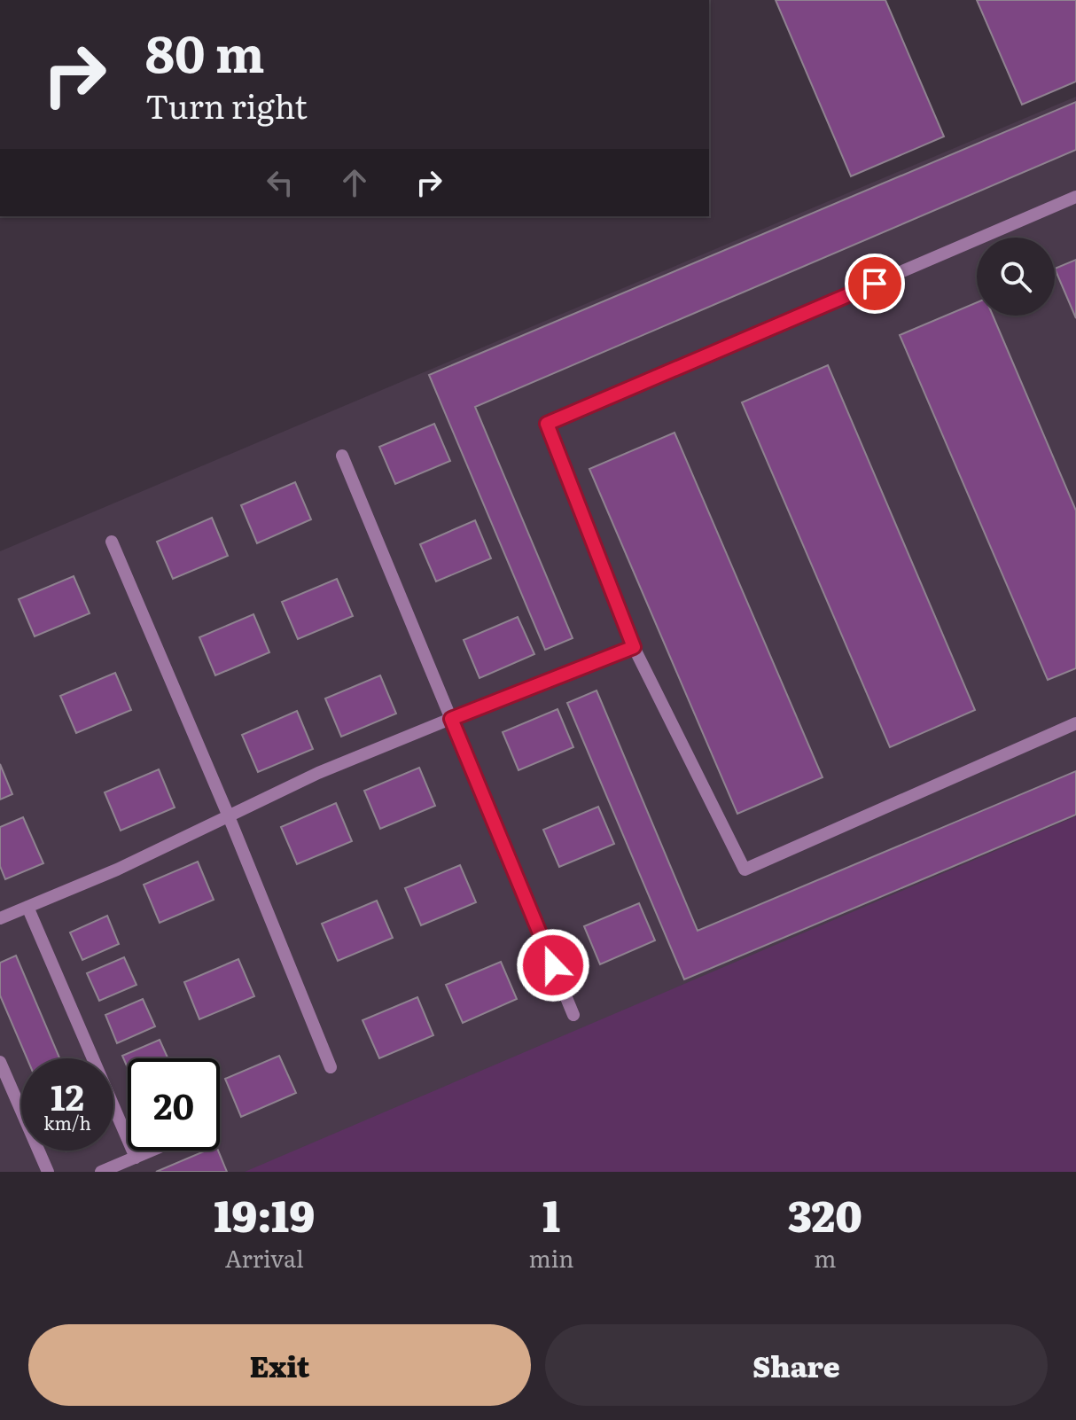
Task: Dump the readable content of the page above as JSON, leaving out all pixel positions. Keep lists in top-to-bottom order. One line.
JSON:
{"page":{"turn":["80 m","Turn right"],"speed":"12 km/h","limit":"20","eta":["19:19","Arrival","1","min","320","m"],"buttons":["Exit","Share"]}}
